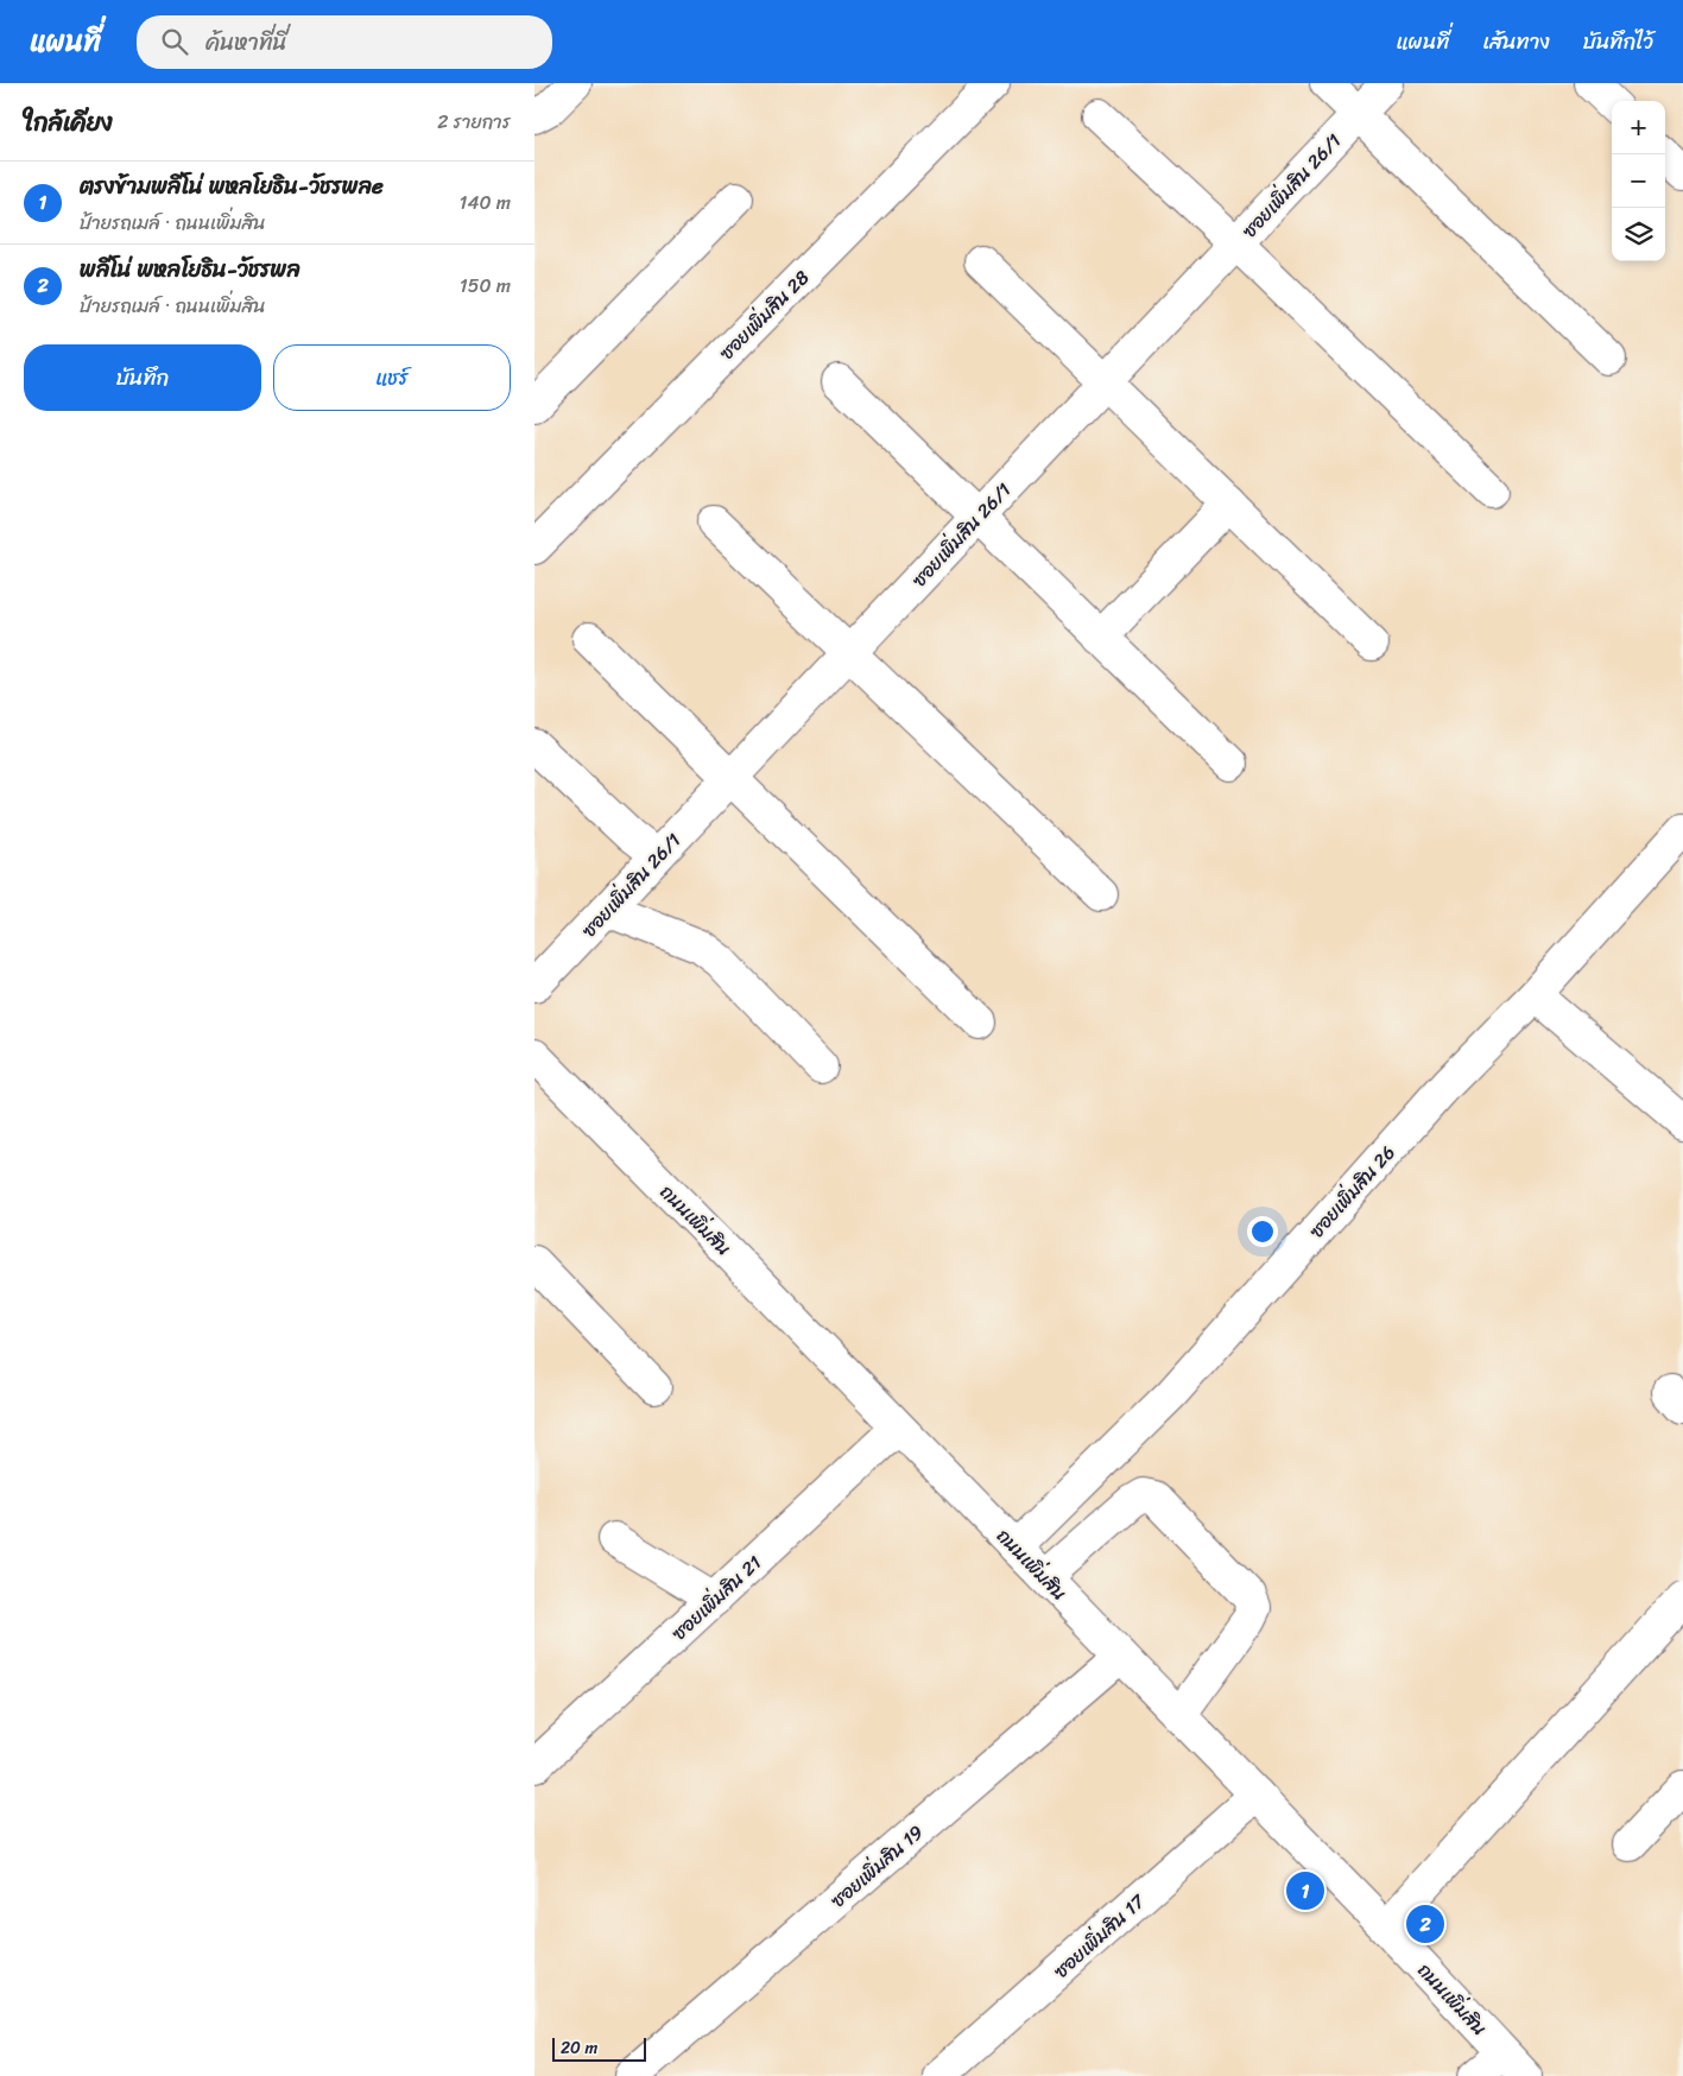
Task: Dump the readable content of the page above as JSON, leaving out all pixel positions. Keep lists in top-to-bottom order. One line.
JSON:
{"streets":{"street":["ซอยเพิ่มสิน 26/1","ซอยเพิ่มสิน 28","ซอยเพิ่มสิน 26","ถนนเพิ่มสิน","ซอยเพิ่มสิน 21","ซอยเพิ่มสิน 19","ซอยเพิ่มสิน 17"]},"crossings":[["ซอยเพิ่มสิน 26","ถนนเพิ่มสิน"],["ถนนเพิ่มสิน","ซอยเพิ่มสิน 21"],["ถนนเพิ่มสิน","ซอยเพิ่มสิน 19"],["ถนนเพิ่มสิน","ซอยเพิ่มสิน 17"]],"scale_bar":"20 m","page":{"header":"แผนที่","search":"ค้นหาที่นี่","nav":["แผนที่","เส้นทาง","บันทึกไว้"],"heading":["ใกล้เคียง","2 รายการ"],"map_buttons":["+","−"],"list":[{"mark":"1","name":"ตรงข้ามพลีโน่ พหลโยธิน-วัชรพลe","note":"ป้ายรถเมล์ · ถนนเพิ่มสิน","value":"140 m"},{"mark":"2","name":"พลีโน่ พหลโยธิน-วัชรพล","note":"ป้ายรถเมล์ · ถนนเพิ่มสิน","value":"150 m"}],"buttons":["บันทึก","แชร์"],"pins":["1","2"],"scale":"20 m"}}
